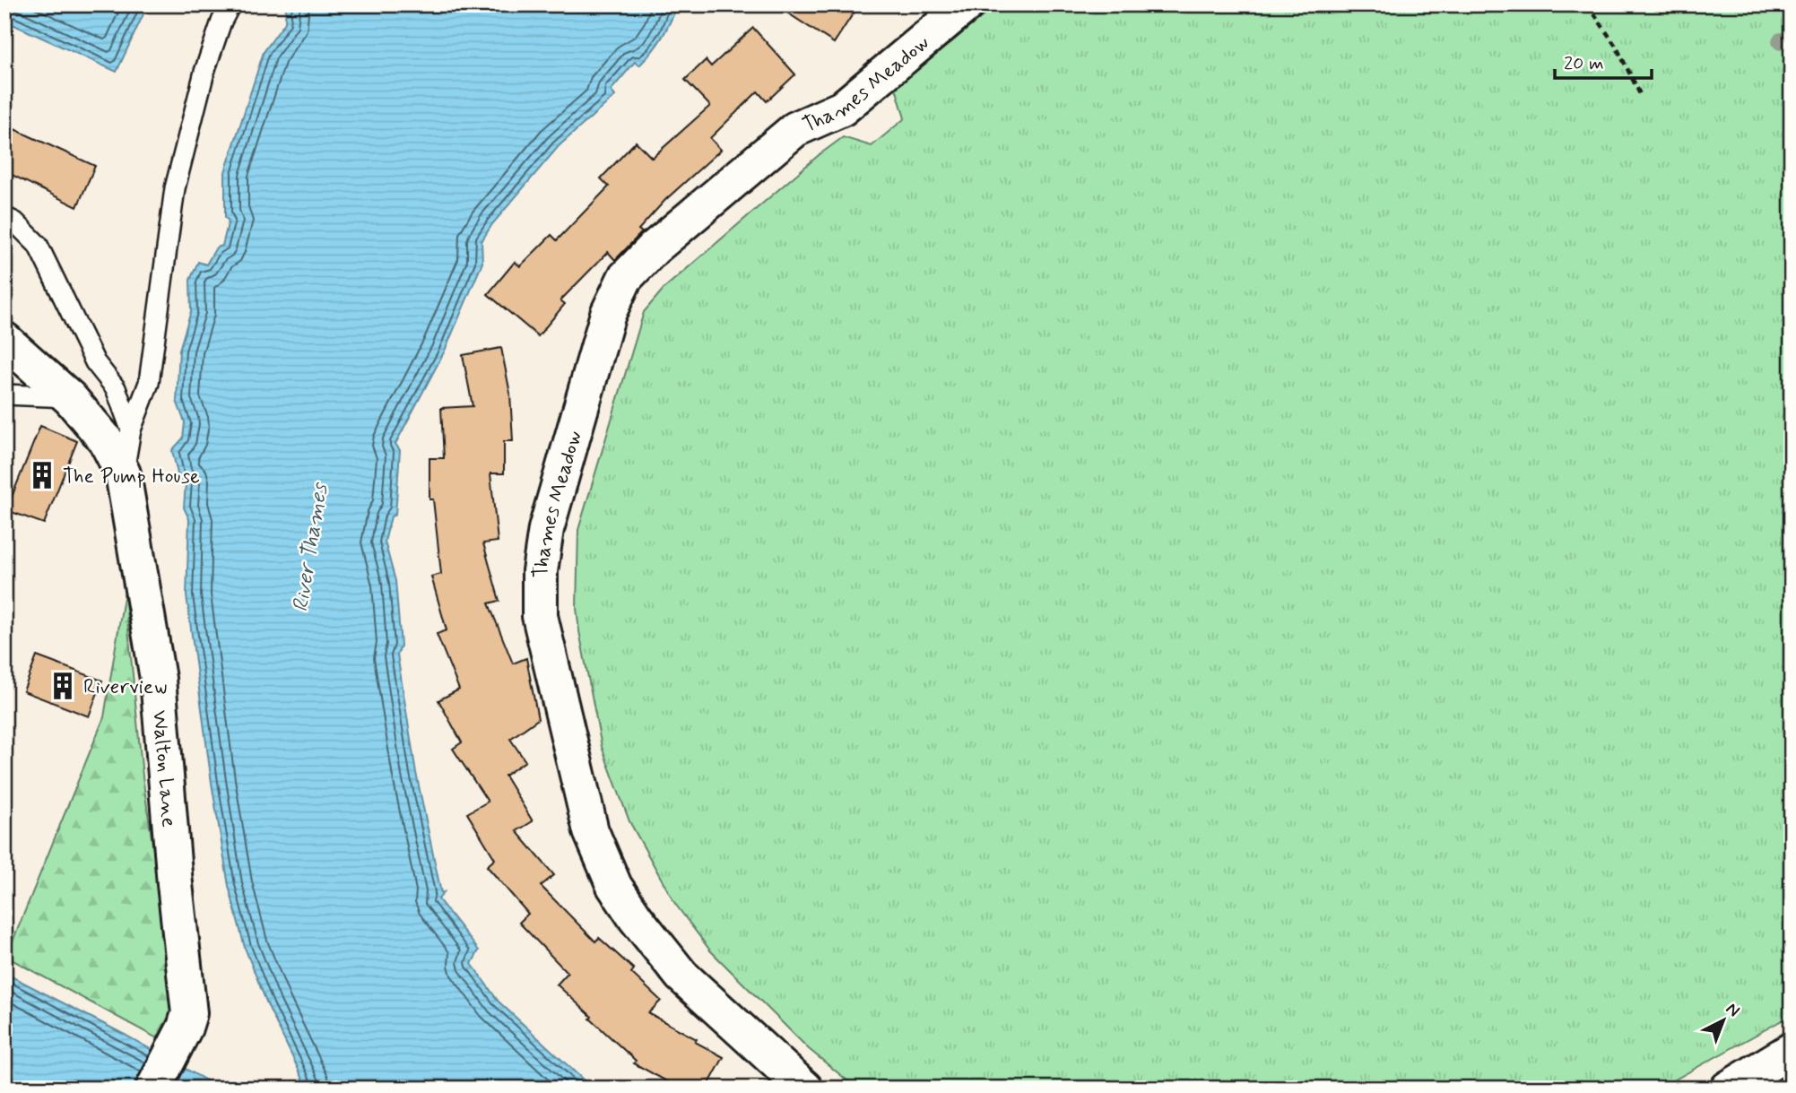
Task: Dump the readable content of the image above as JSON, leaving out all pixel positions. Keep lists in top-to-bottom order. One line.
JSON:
{"streets":{"street":["Thames Meadow","Walton Lane"]},"water":["River Thames"],"places":{"building":["The Pump House","Riverview"]},"scale_bar":"20 m","north":"top right"}
